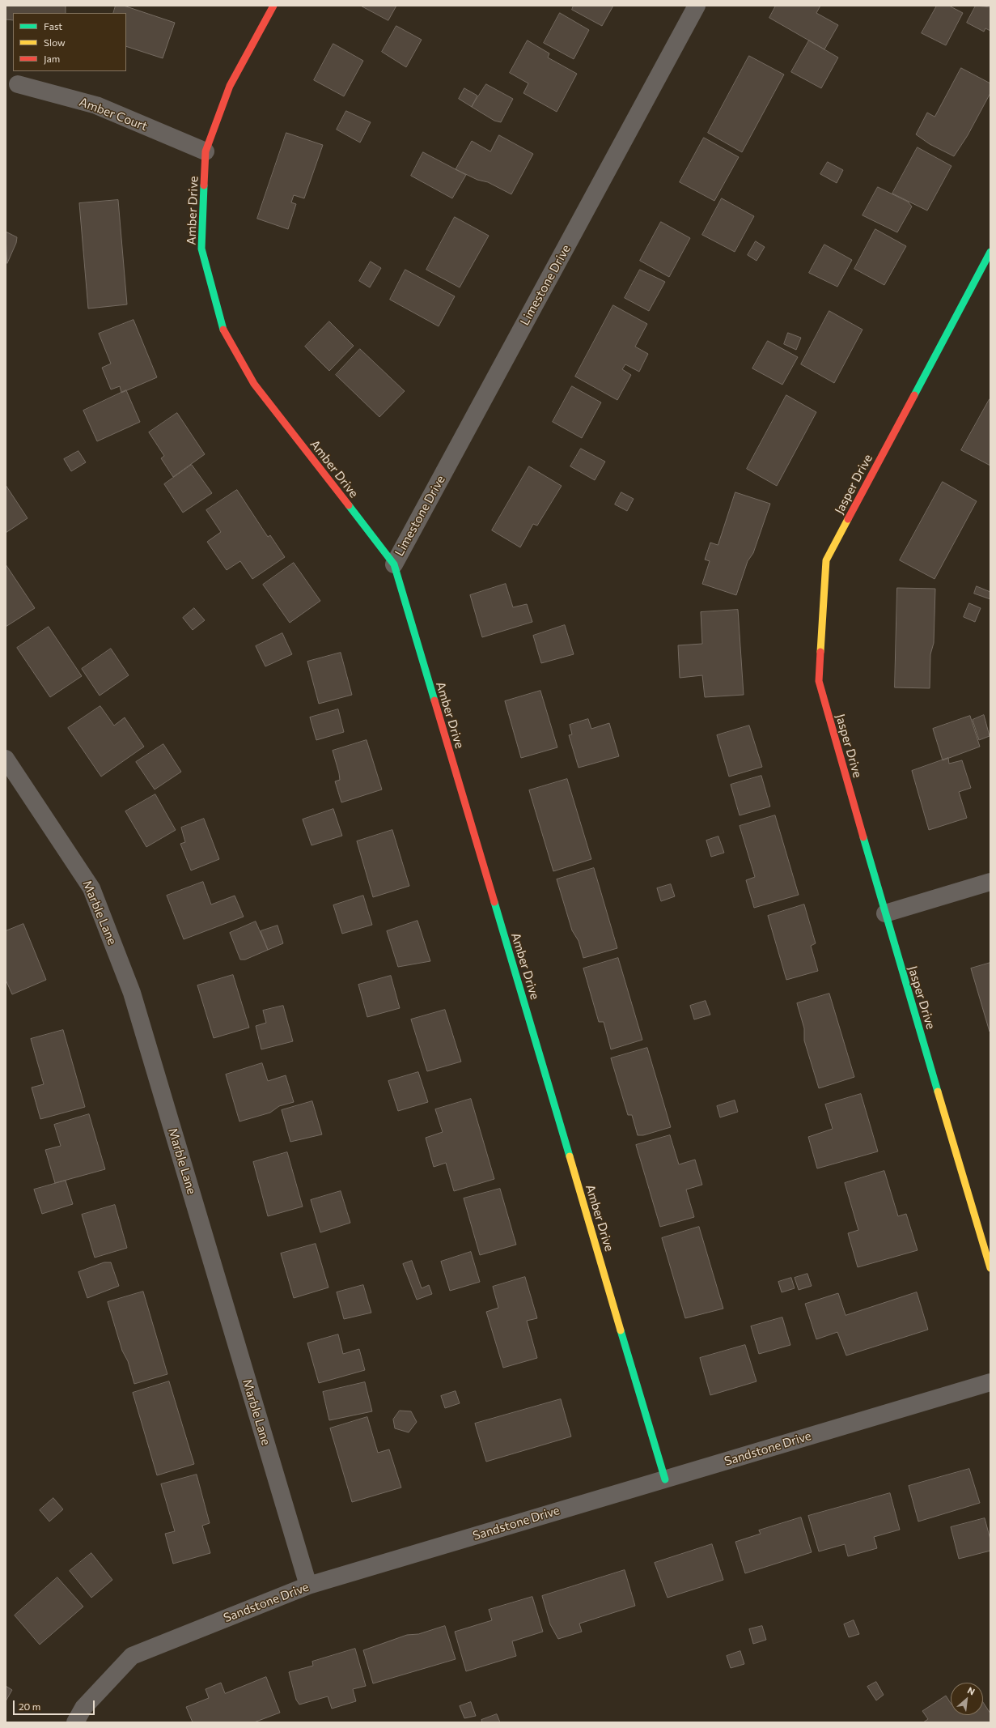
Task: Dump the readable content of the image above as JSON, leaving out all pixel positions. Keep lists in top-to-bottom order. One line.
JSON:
{"streets":{"street":["Amber Court","Amber Drive","Limestone Drive","Jasper Drive","Marble Lane","Sandstone Drive"]},"crossings":[["Amber Court","Amber Drive"],["Amber Drive","Limestone Drive"],["Amber Drive","Sandstone Drive"],["Marble Lane","Sandstone Drive"]],"legend":["Fast","Slow","Jam"],"scale_bar":"20 m","north":"top right"}
